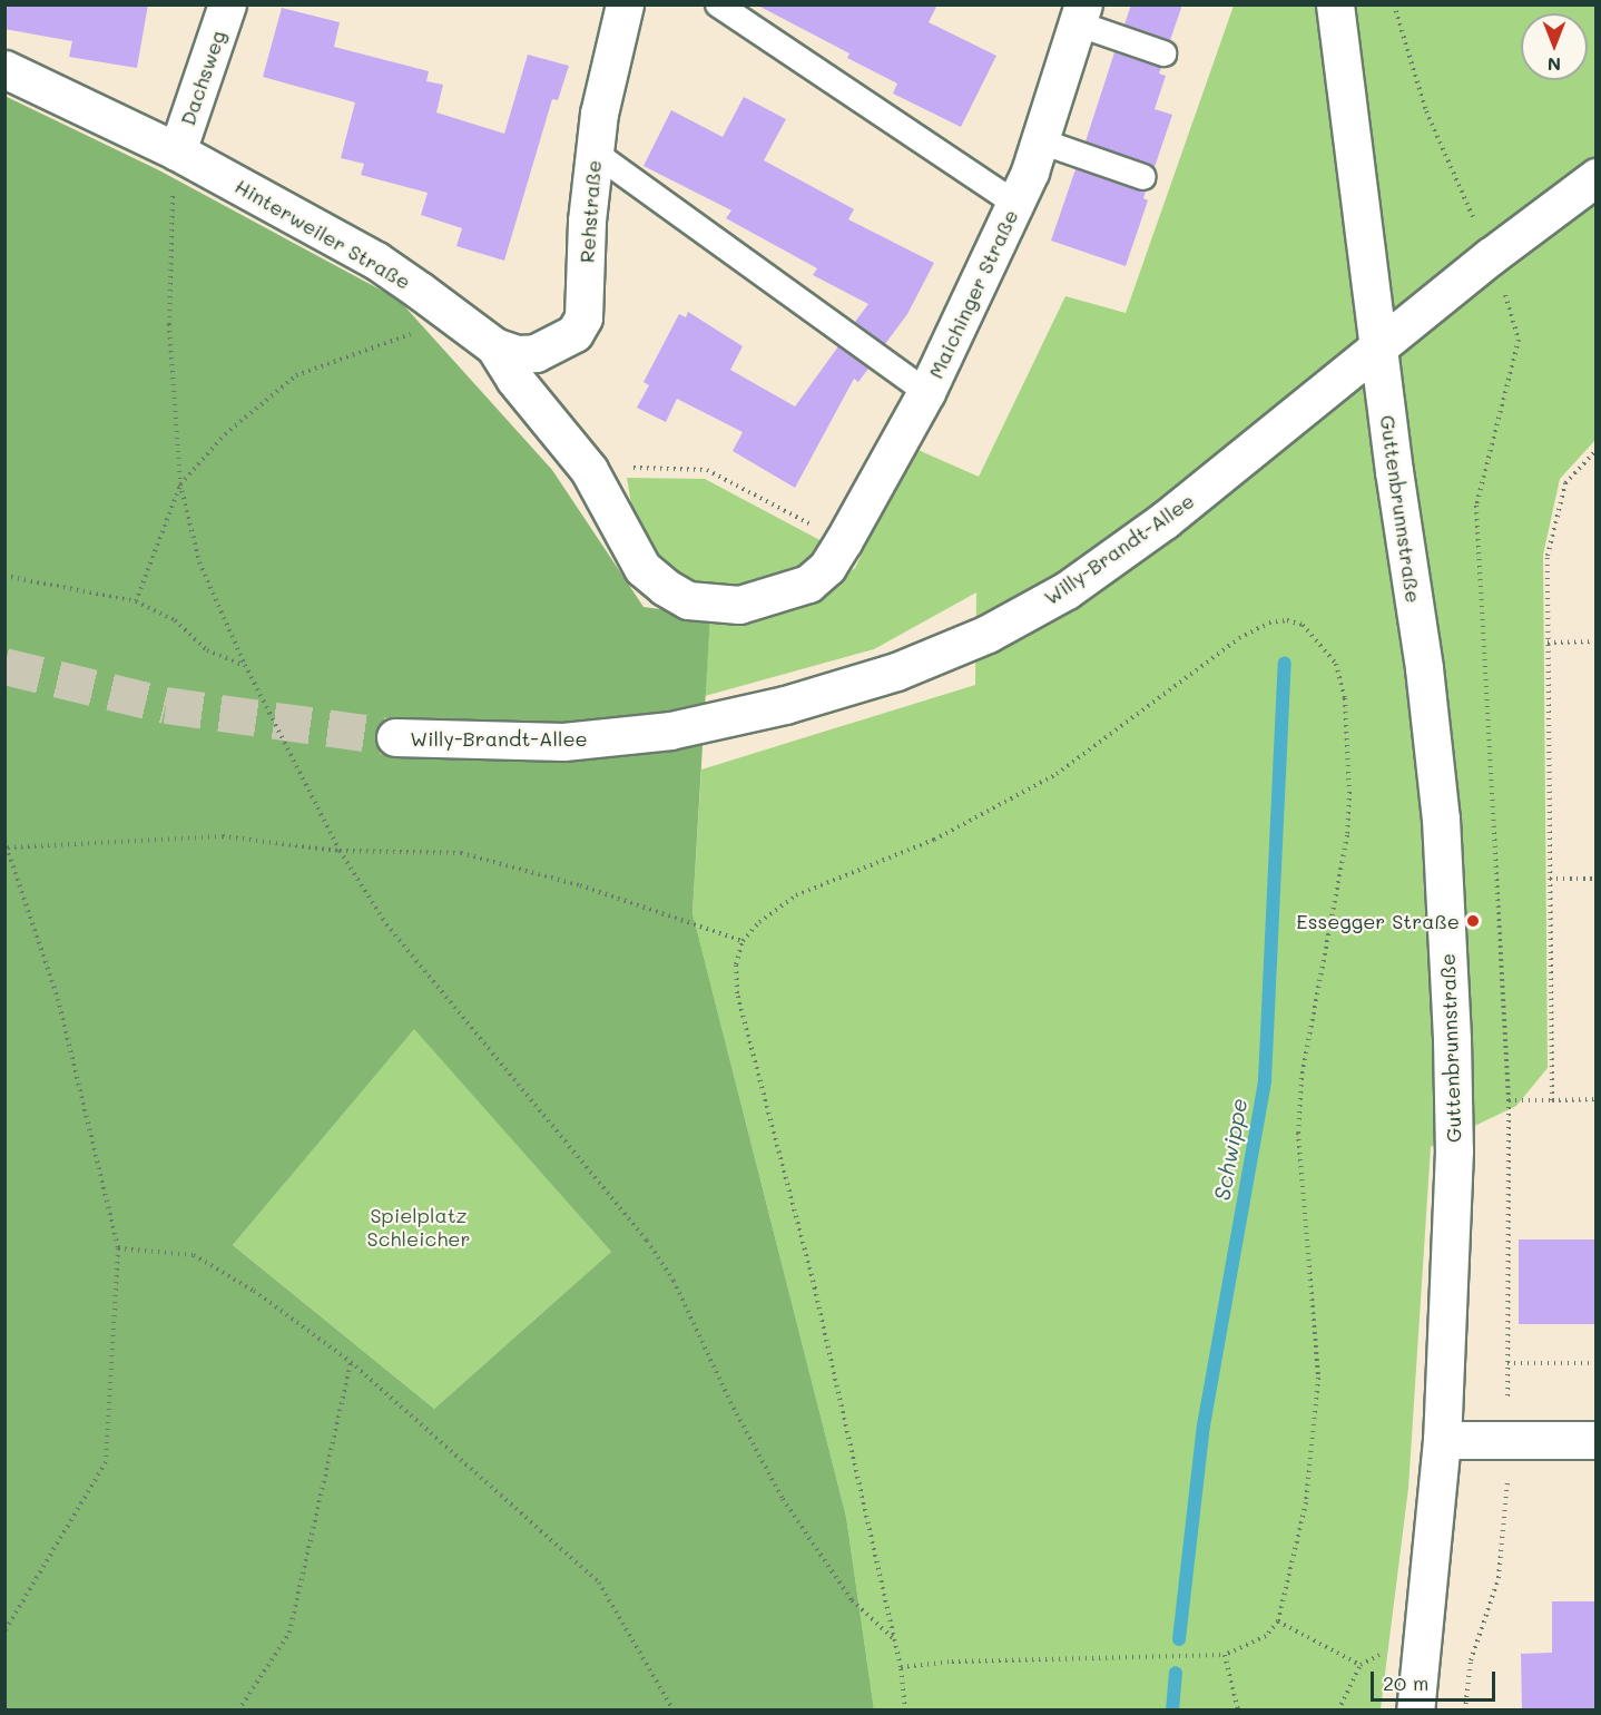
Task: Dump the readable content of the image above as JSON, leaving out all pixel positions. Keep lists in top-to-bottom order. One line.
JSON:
{"streets":{"street":["Dachsweg","Rehstraße","Hinterweiler Straße","Maichinger Straße","Guttenbrunnstraße","Willy-Brandt-Allee"]},"crossings":[["Dachsweg","Hinterweiler Straße"],["Rehstraße","Hinterweiler Straße"],["Hinterweiler Straße","Maichinger Straße"],["Guttenbrunnstraße","Willy-Brandt-Allee"]],"water":["Schwippe"],"parks":["Spielplatz Schleicher"],"places":["Essegger Straße"],"scale_bar":"20 m","north":"bottom"}
